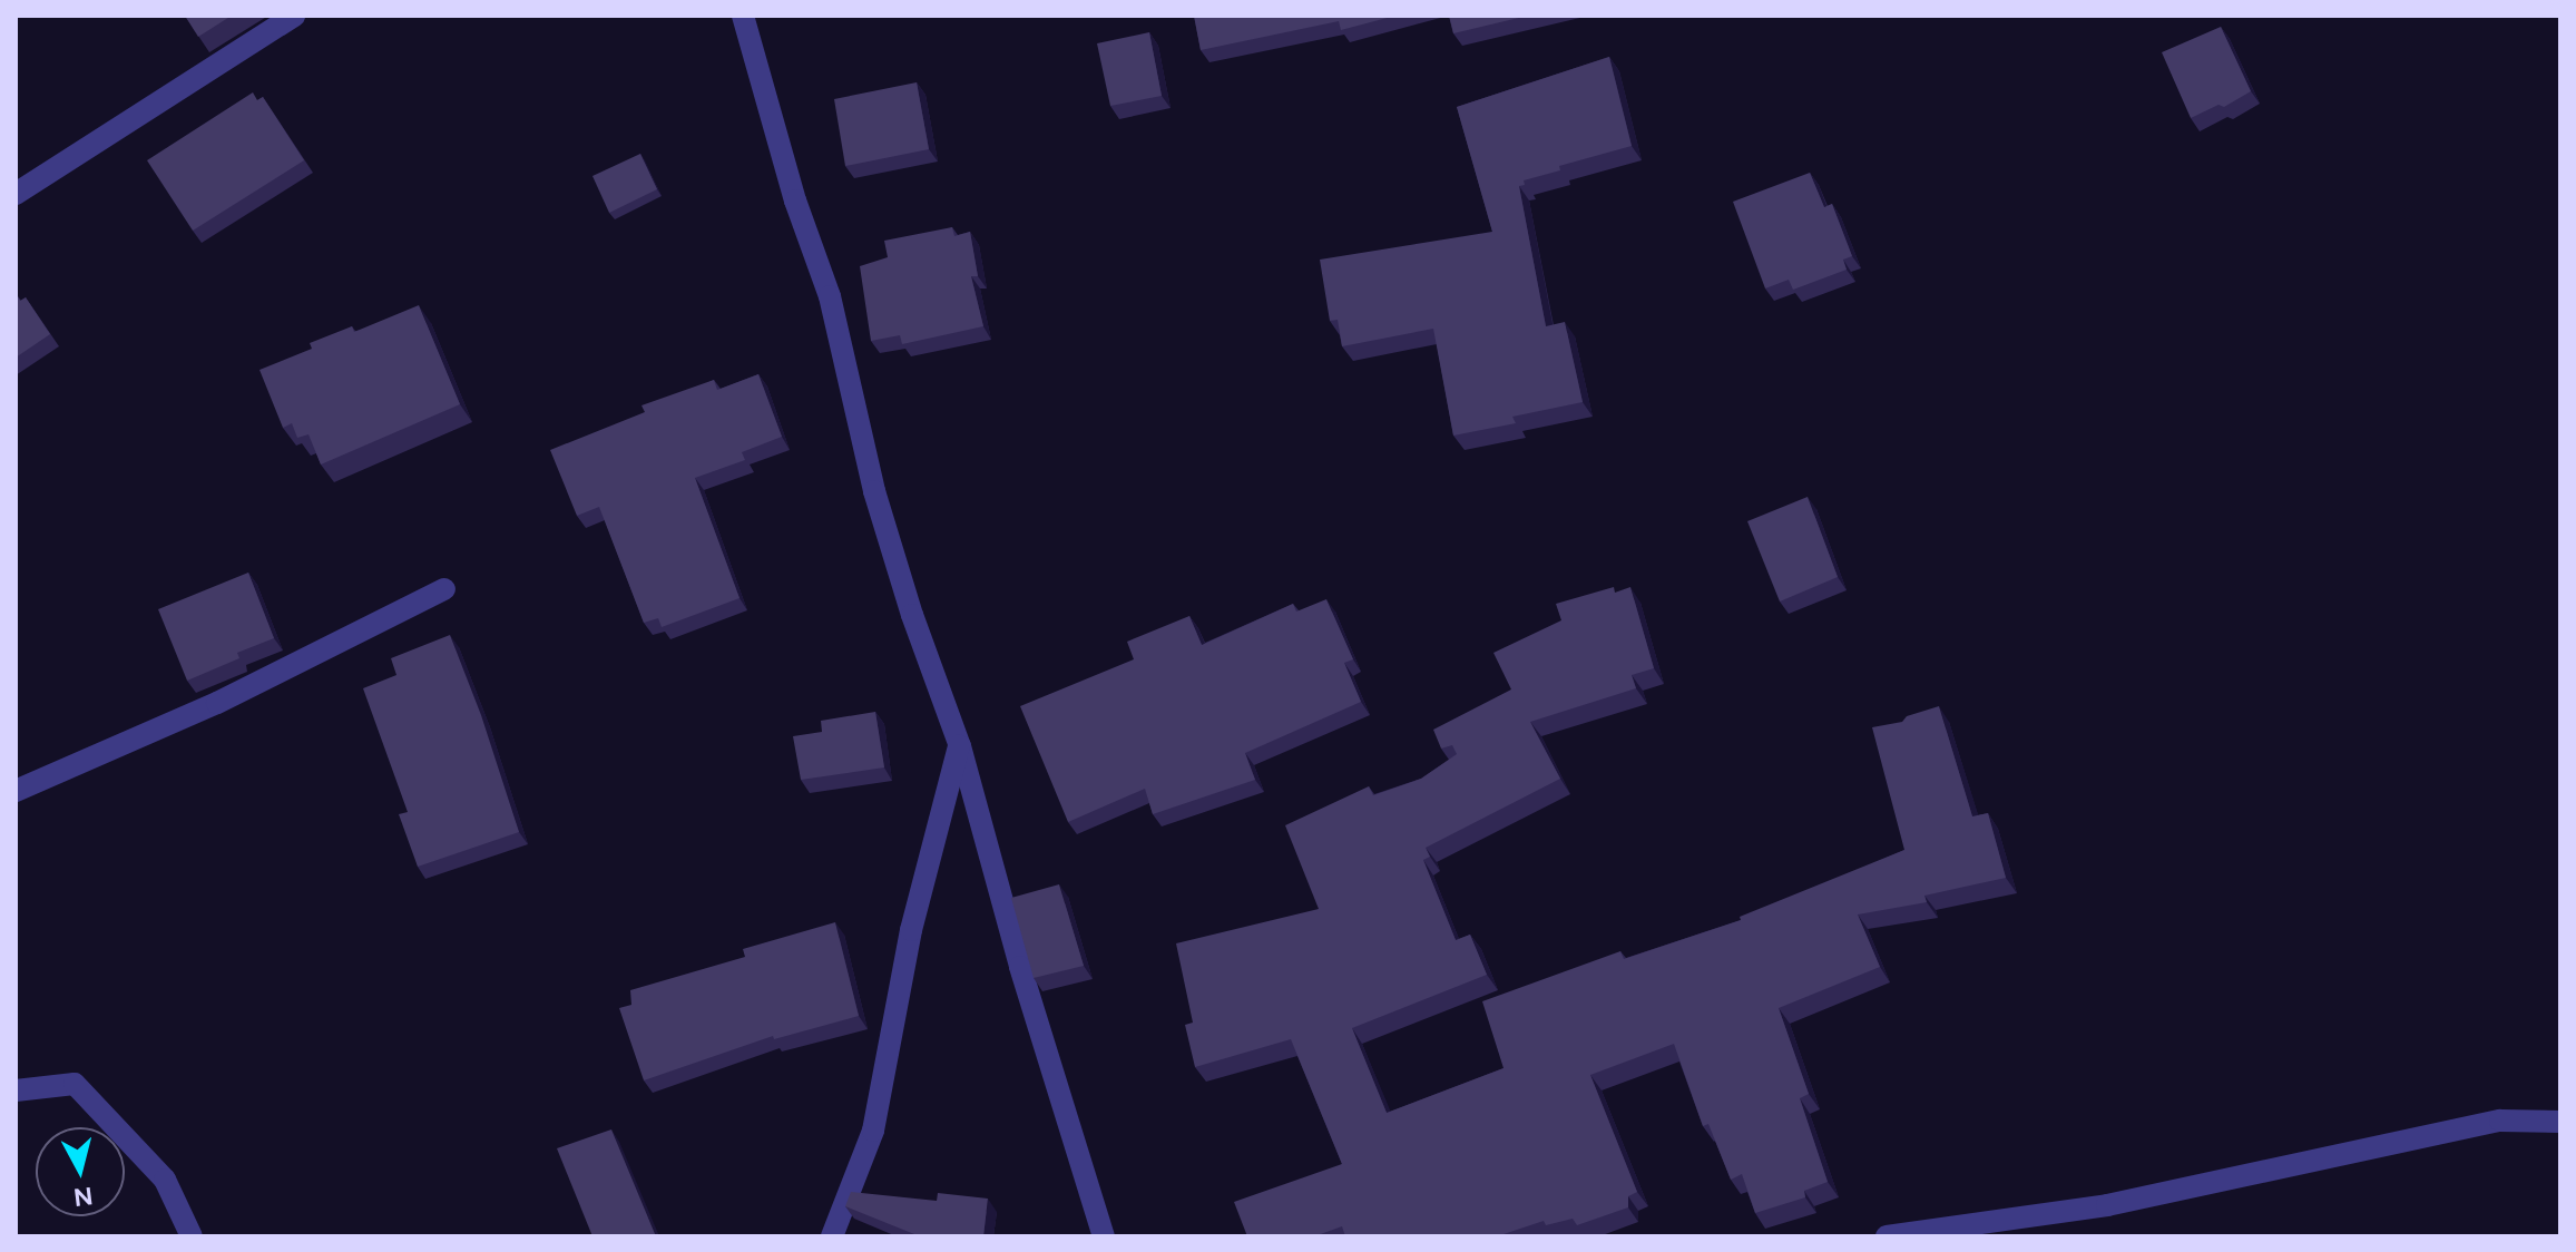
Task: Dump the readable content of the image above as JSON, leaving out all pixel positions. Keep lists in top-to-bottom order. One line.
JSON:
{"north":"bottom"}
